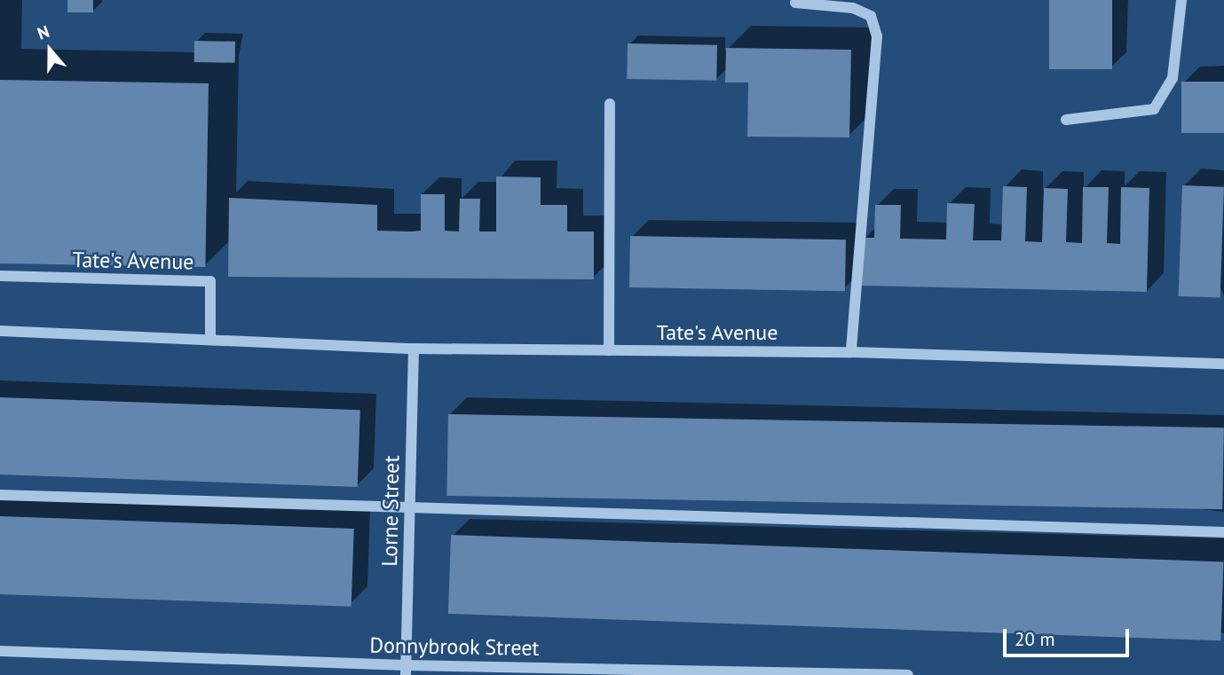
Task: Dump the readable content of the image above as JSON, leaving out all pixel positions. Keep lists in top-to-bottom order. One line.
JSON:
{"streets":{"street":["Tate's Avenue","Lorne Street","Donnybrook Street"]},"crossings":[["Tate's Avenue","Lorne Street"],["Lorne Street","Donnybrook Street"]],"scale_bar":"20 m","north":"top"}
